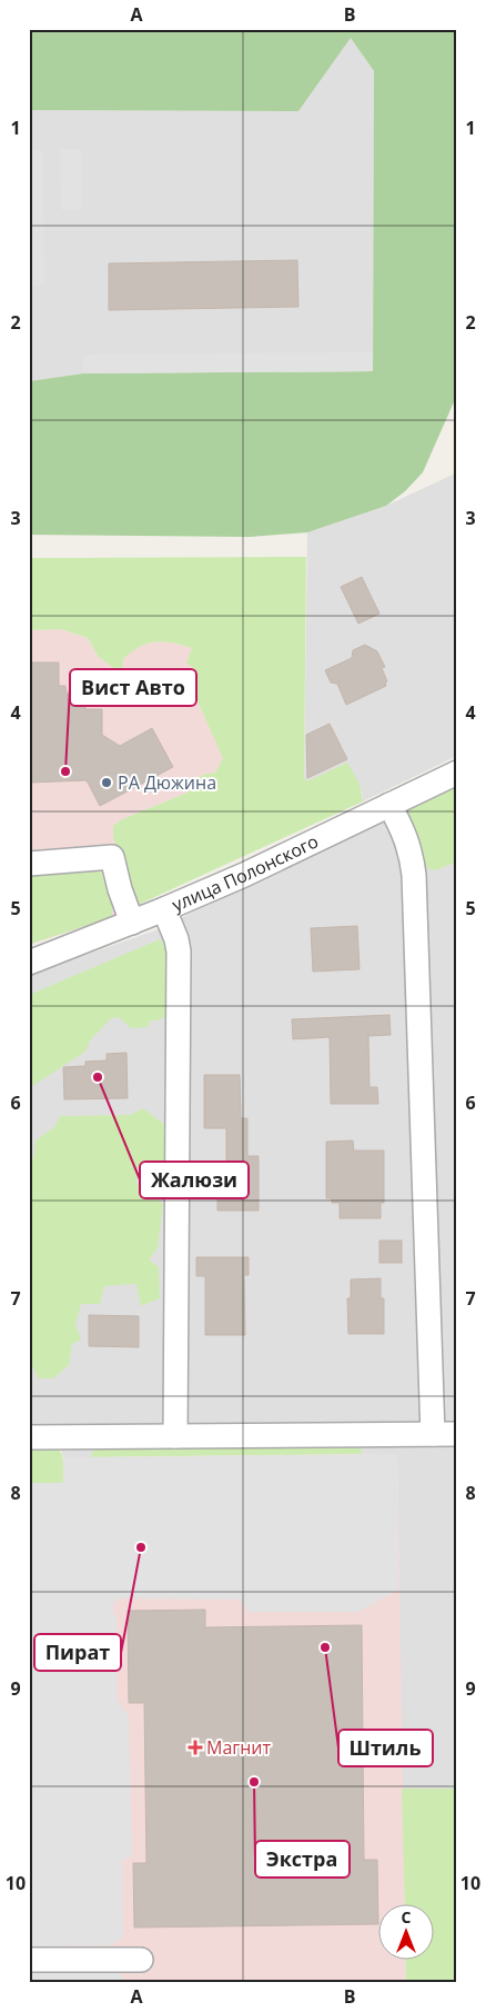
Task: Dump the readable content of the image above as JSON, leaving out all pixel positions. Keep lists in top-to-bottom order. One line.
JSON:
{"streets":{"street":["улица Полонского"]},"places":{"other":["Вист Авто","РА Дюжина","Жалюзи","Пират","Штиль","Экстра"],"health":["Магнит"]},"north":"top","grid":{"columns":["A","B"],"rows":["1","2","3","4","5","6","7","8","9","10"]}}
